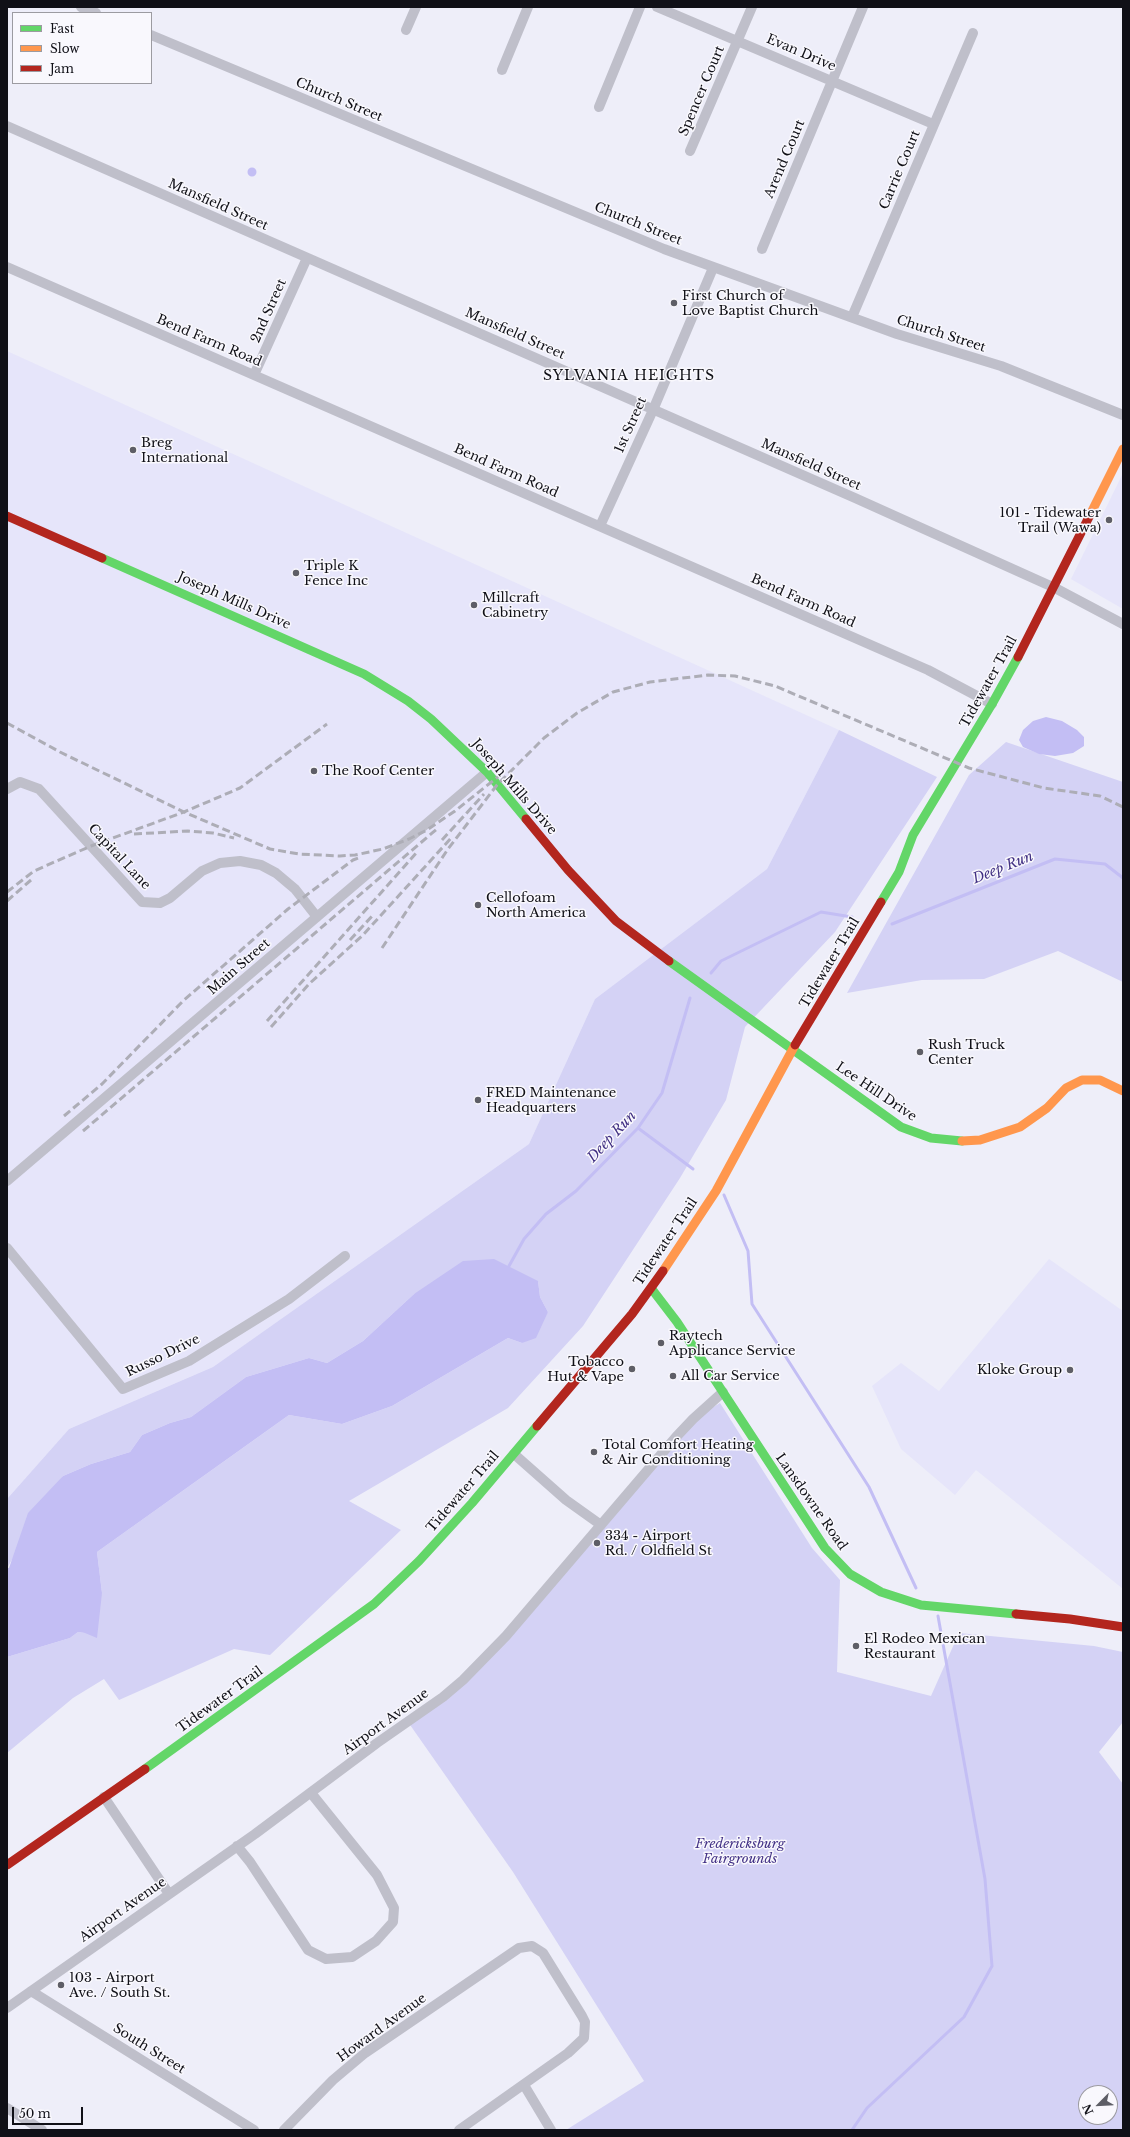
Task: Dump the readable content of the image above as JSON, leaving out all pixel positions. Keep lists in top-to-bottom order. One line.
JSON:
{"streets":{"main road":["Joseph Mills Drive","Tidewater Trail","Lee Hill Drive","Lansdowne Road"],"street":["Evan Drive","Spencer Court","Church Street","Arend Court","Carrie Court","Mansfield Street","2nd Street","Bend Farm Road","1st Street","Capital Lane","Main Street","Russo Drive","Airport Avenue","Howard Avenue","South Street"]},"crossings":[["Evan Drive","Spencer Court"],["Evan Drive","Arend Court"],["Evan Drive","Carrie Court"],["Church Street","Carrie Court"],["Church Street","1st Street"],["Mansfield Street","2nd Street"],["Mansfield Street","1st Street"],["Mansfield Street","Tidewater Trail"],["2nd Street","Bend Farm Road"],["Bend Farm Road","1st Street"],["Bend Farm Road","Tidewater Trail"],["Joseph Mills Drive","Tidewater Trail"],["Joseph Mills Drive","Main Street"],["Joseph Mills Drive","Lee Hill Drive"],["Tidewater Trail","Lee Hill Drive"],["Tidewater Trail","Lansdowne Road"],["Capital Lane","Main Street"],["Lansdowne Road","Airport Avenue"],["Airport Avenue","South Street"]],"districts":["SYLVANIA HEIGHTS"],"water":["Deep Run"],"parks":["Fredericksburg Fairgrounds"],"places":["First Church of Love Baptist Church","Breg International","101 - Tidewater Trail (Wawa)","Triple K Fence Inc","Millcraft Cabinetry","The Roof Center","Cellofoam North America","Rush Truck Center","FRED Maintenance Headquarters","Raytech Applicance Service","Tobacco Hut & Vape","Kloke Group","All Car Service","Total Comfort Heating & Air Conditioning","334 - Airport Rd. / Oldfield St","El Rodeo Mexican Restaurant","103 - Airport Ave. / South St."],"legend":["Fast","Slow","Jam"],"scale_bar":"50 m","north":"bottom left"}
